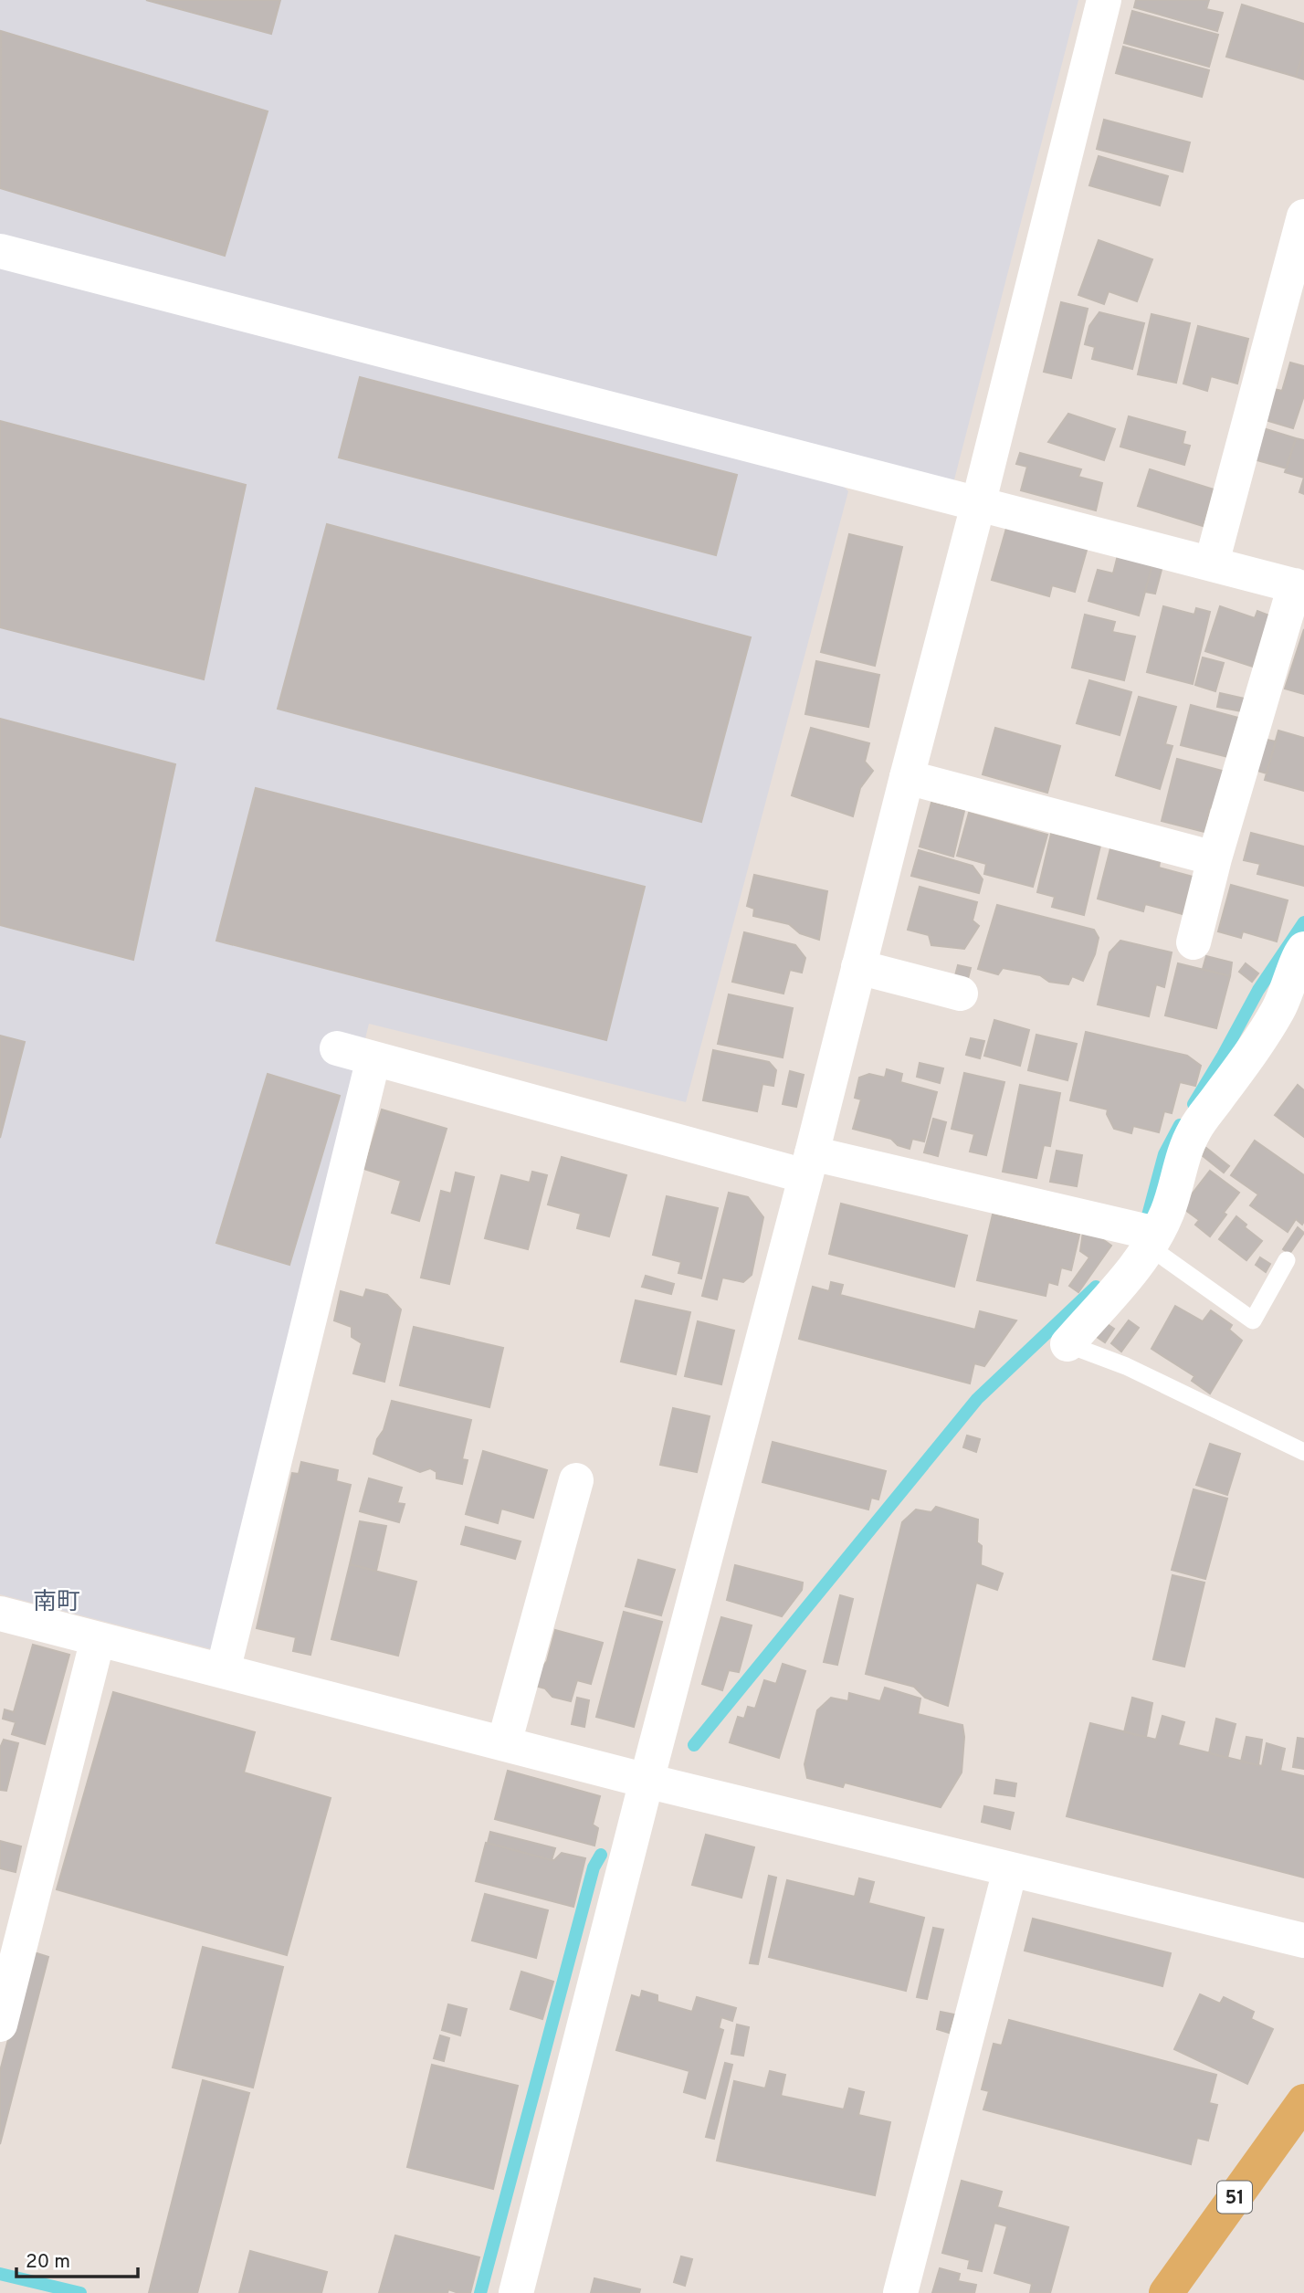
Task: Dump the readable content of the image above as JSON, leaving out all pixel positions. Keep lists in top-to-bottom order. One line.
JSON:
{"streets":{"main road":["51"]},"districts":["南町"],"scale_bar":"20 m"}
